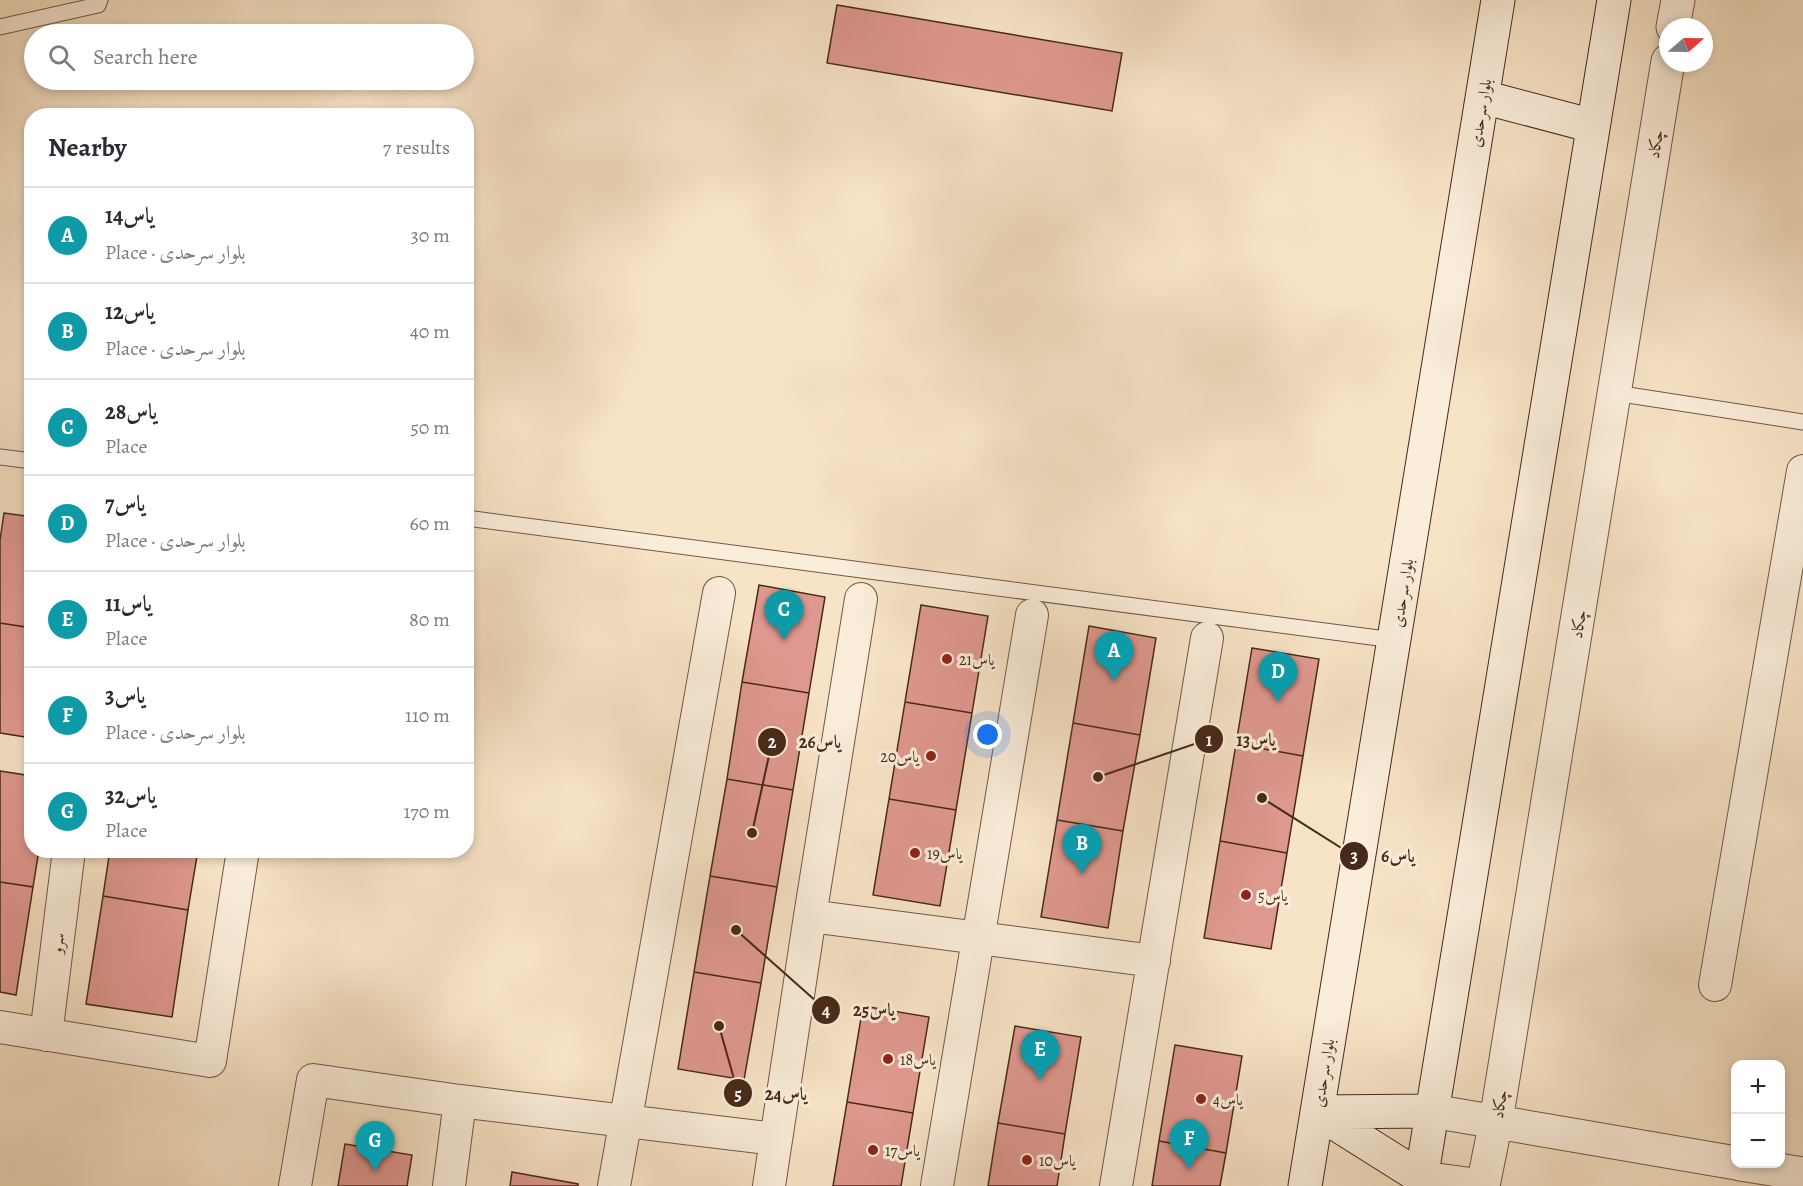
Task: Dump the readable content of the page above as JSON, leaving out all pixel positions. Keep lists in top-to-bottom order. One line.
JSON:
{"streets":{"main road":["بلوار سرحدی","چکاد"],"street":["سرو"]},"places":["یاس21","یاس20","یاس13","یاس6","یاس26","یاس19","یاس5","یاس25","یاس24","یاس18","یاس4","یاس17","یاس10"],"north":"right","page":{"search":"Search here","heading":["Nearby","7 results"],"list":[{"mark":"A","name":"یاس14","note":"Place · بلوار سرحدی","value":"30 m"},{"mark":"B","name":"یاس12","note":"Place · بلوار سرحدی","value":"40 m"},{"mark":"C","name":"یاس28","note":"Place","value":"50 m"},{"mark":"D","name":"یاس7","note":"Place · بلوار سرحدی","value":"60 m"},{"mark":"E","name":"یاس11","note":"Place","value":"80 m"},{"mark":"F","name":"یاس3","note":"Place · بلوار سرحدی","value":"110 m"},{"mark":"G","name":"یاس32","note":"Place","value":"170 m"}],"pins":["C","A","D","B","E","F","G"],"map_buttons":["+","−"]}}
